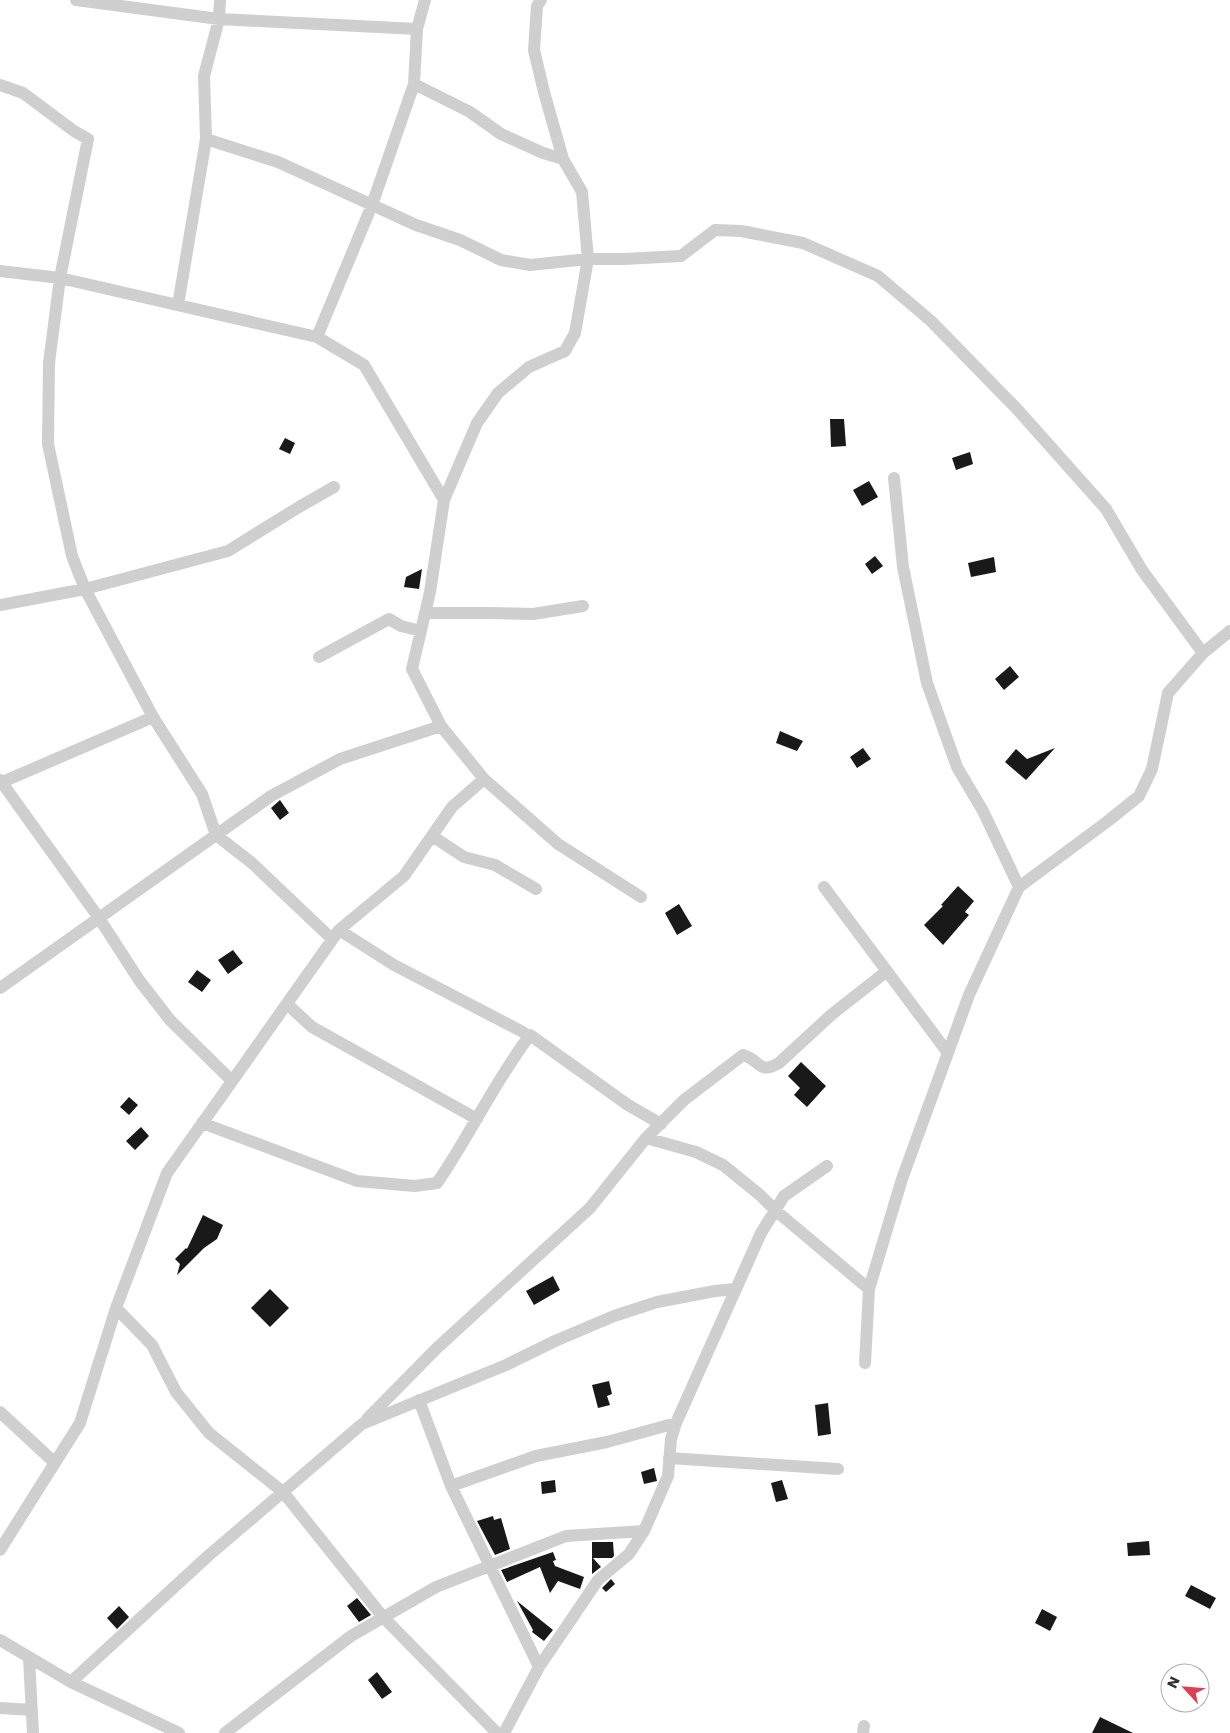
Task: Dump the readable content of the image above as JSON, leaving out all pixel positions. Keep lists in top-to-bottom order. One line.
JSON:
{"north":"top left"}
